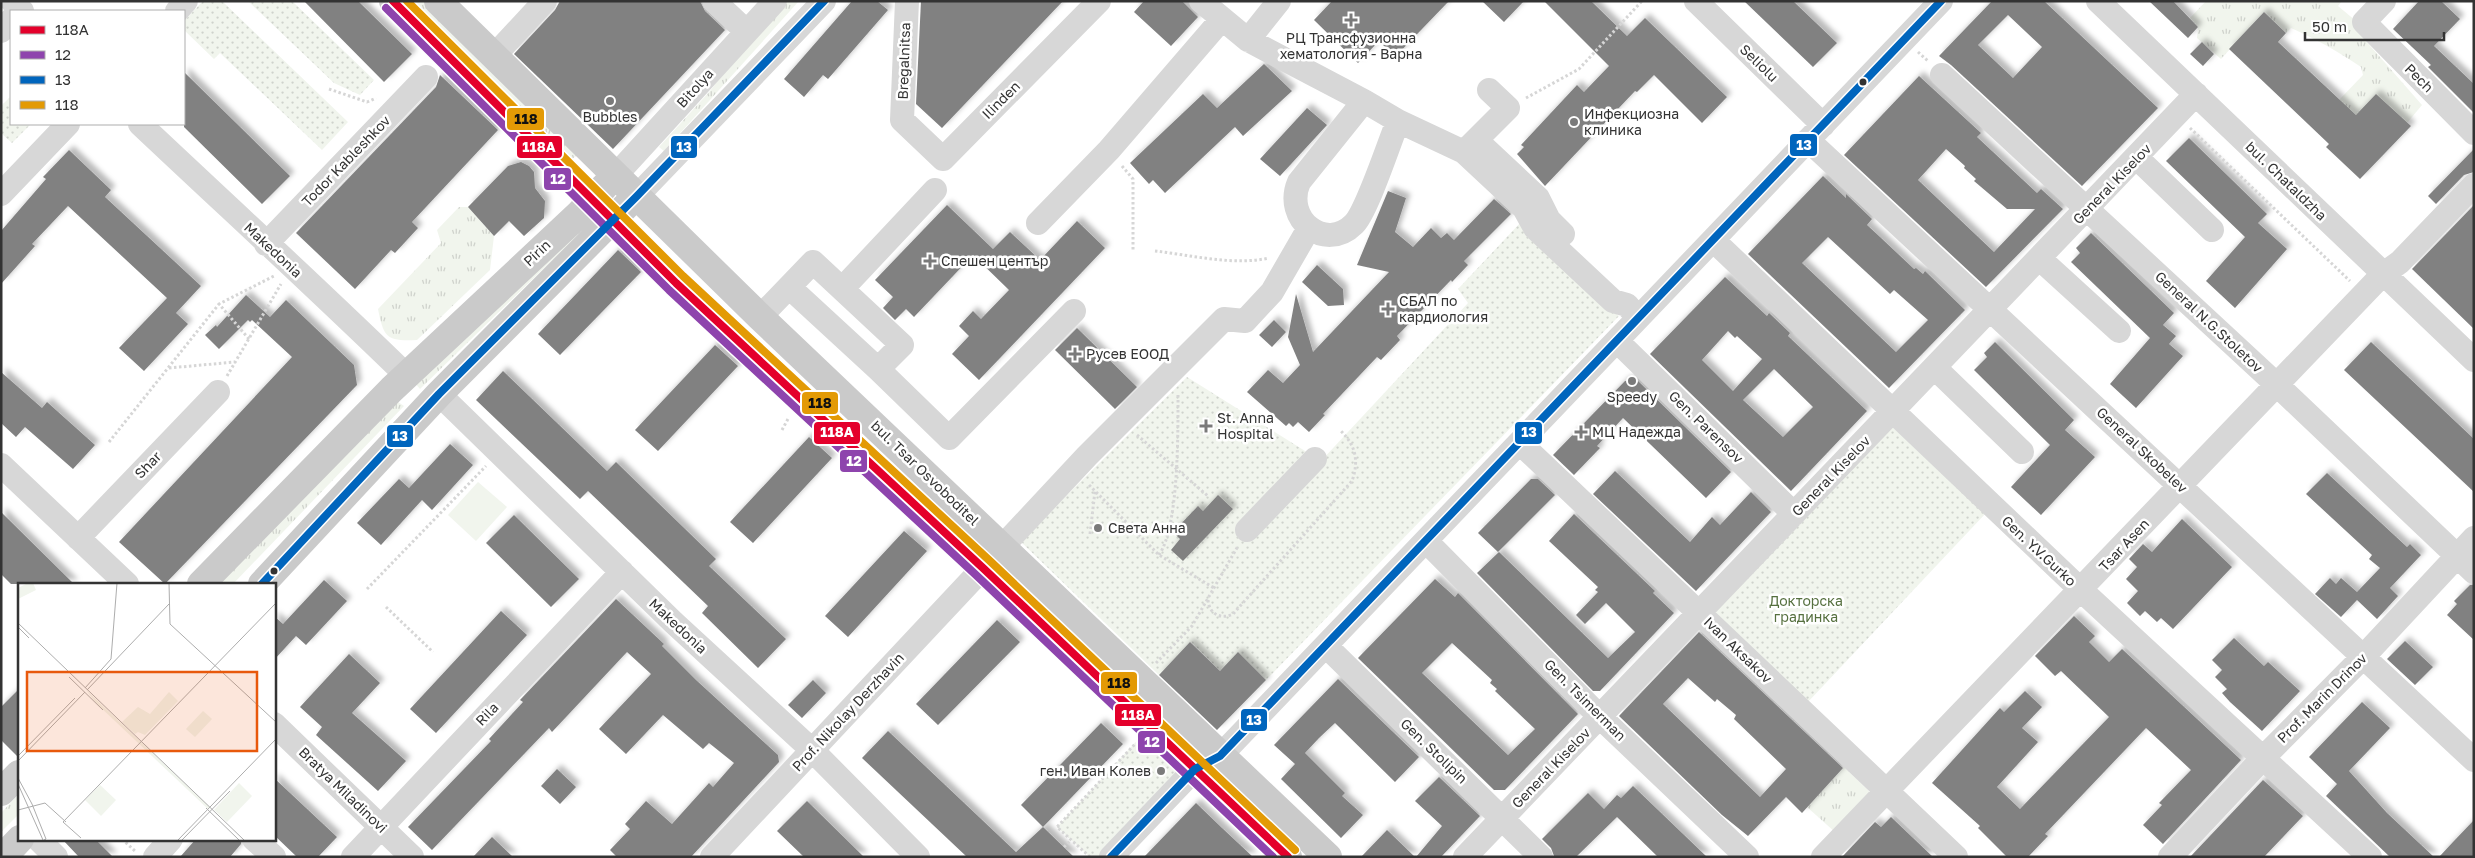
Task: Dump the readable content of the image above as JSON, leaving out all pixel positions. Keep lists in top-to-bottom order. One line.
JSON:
{"streets":{"main road":["Pirin","bul. Tsar Osvoboditel"],"street":["Bregalnitsa","Seliolu","Pech","Bitolya","Ilinden","Todor Kableshkov","bul. Chataldzha","General Kiselov","Makedonia","General N.G.Stoletov","Gen. Parensov","General Skobelev","Shar","Tsar Asen","Gen. Y.V.Gurko","Ivan Aksakov","Prof. Marin Drinov","Gen. Tsimerman","Prof. Nikolay Derzhavin","Rila","Gen. Stolipin","Bratya Miladinovi"]},"crossings":[["Bregalnitsa","Ilinden"],["Seliolu","General Skobelev"],["Bitolya","Pirin"],["Bitolya","bul. Tsar Osvoboditel"],["Todor Kableshkov","Makedonia"],["bul. Chataldzha","General Kiselov"],["bul. Chataldzha","Tsar Asen"],["General Kiselov","General N.G.Stoletov"],["General Kiselov","Gen. Parensov"],["General Kiselov","General Skobelev"],["General Kiselov","Gen. Y.V.Gurko"],["General Kiselov","Ivan Aksakov"],["General Kiselov","Gen. Tsimerman"],["General Kiselov","Gen. Stolipin"],["Makedonia","Pirin"],["Makedonia","Prof. Nikolay Derzhavin"],["Makedonia","Rila"],["Pirin","bul. Tsar Osvoboditel"],["General N.G.Stoletov","Tsar Asen"],["General N.G.Stoletov","Prof. Marin Drinov"],["General Skobelev","Tsar Asen"],["General Skobelev","Prof. Marin Drinov"],["bul. Tsar Osvoboditel","Prof. Nikolay Derzhavin"],["Tsar Asen","Gen. Y.V.Gurko"],["Tsar Asen","Ivan Aksakov"],["Gen. Y.V.Gurko","Prof. Marin Drinov"],["Rila","Bratya Miladinovi"]],"parks":["Докторска градинка"],"places":{"health":["РЦ Трансфузионна хематология - Варна","Спешен център","СБАЛ по кардиология","Русев ЕООД","St. Anna Hospital","МЦ Надежда"],"other":["Bubbles","Инфекциозна клиника","Speedy","Света Анна","ген. Иван Колев"]},"lines":["transit line 118А","transit line 13","transit line 118","transit line 12"],"legend":["118А","12","13","118"],"scale_bar":"50 m"}
